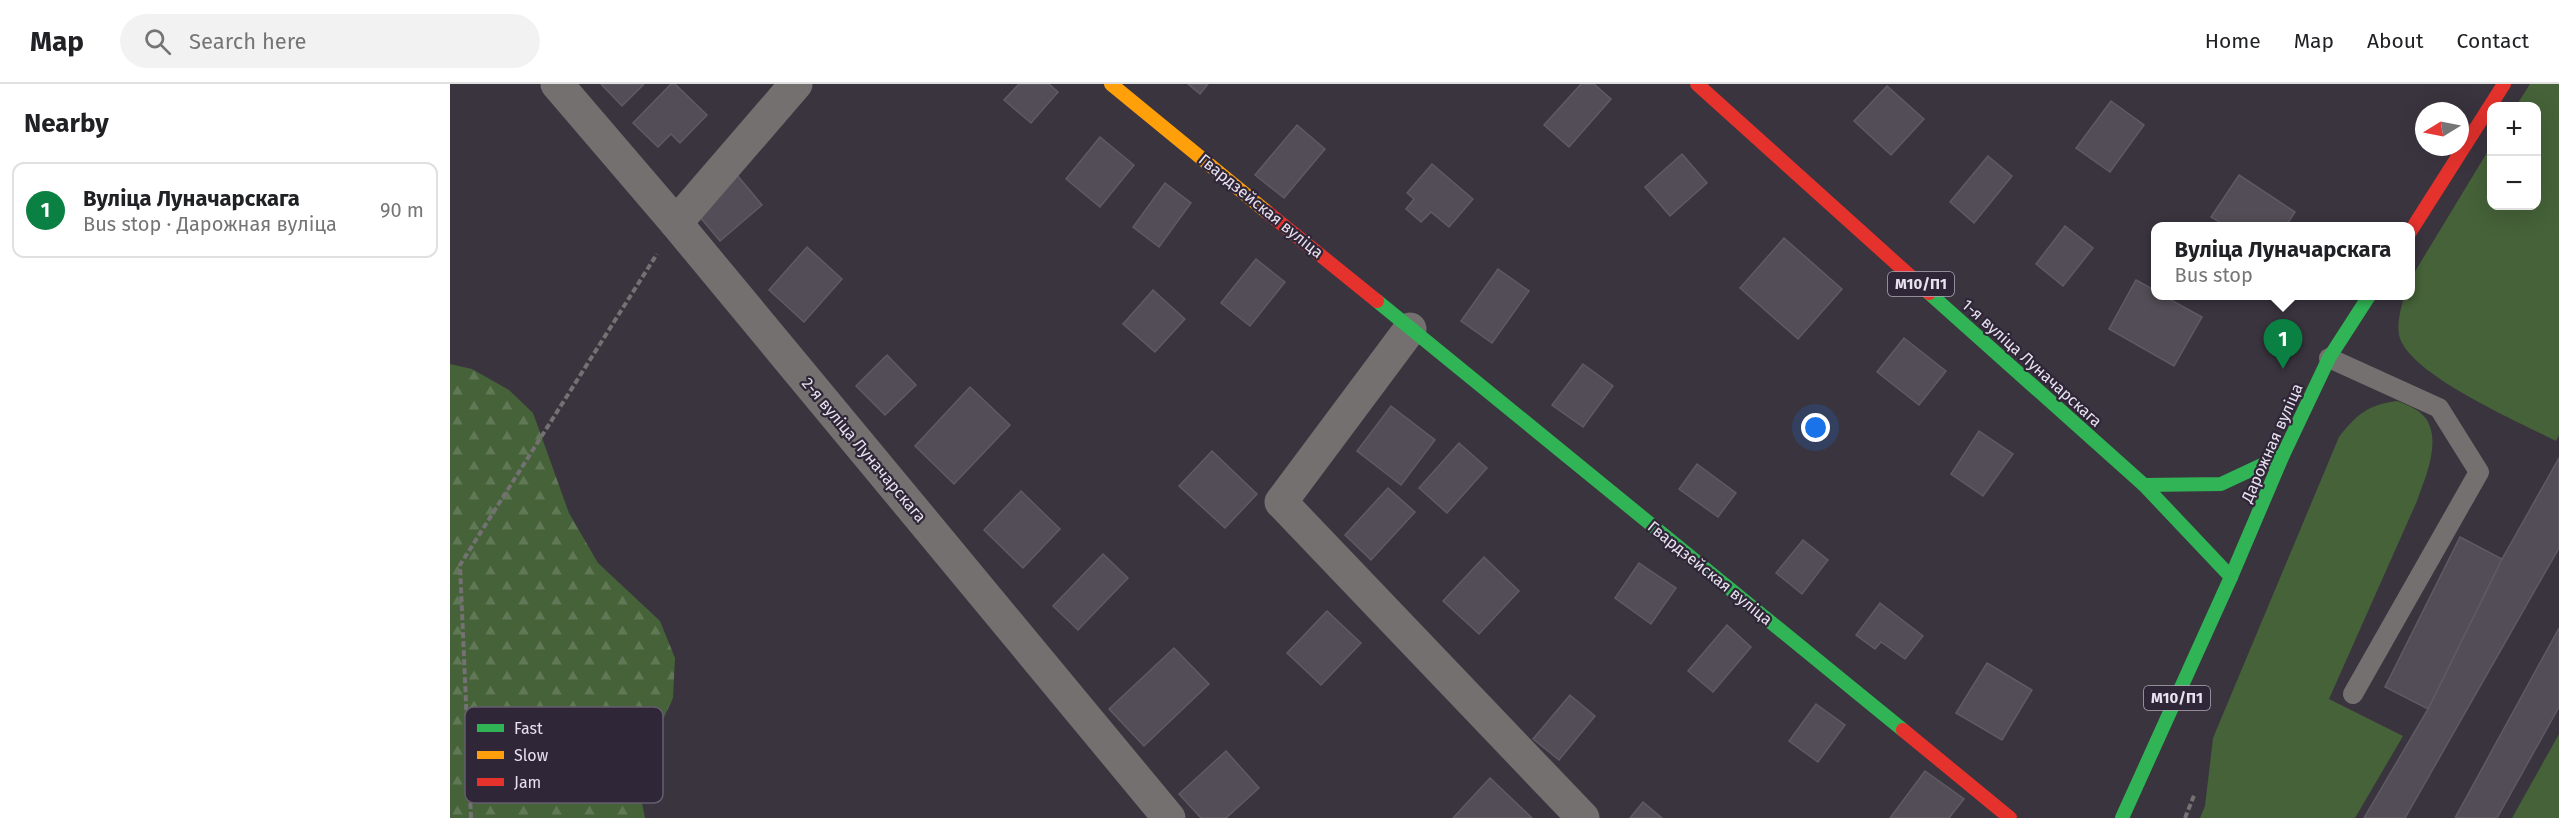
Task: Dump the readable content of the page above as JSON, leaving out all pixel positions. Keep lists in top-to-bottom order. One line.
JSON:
{"streets":{"street":["Гвардзейская вуліца","М10/П1","1-я вуліца Луначарскага","Дарожная вуліца","2-я вуліца Луначарскага"]},"crossings":[["М10/П1","1-я вуліца Луначарскага"],["М10/П1","Дарожная вуліца"],["1-я вуліца Луначарскага","Дарожная вуліца"]],"legend":["Fast","Slow","Jam"],"north":"left","page":{"header":"Map","search":"Search here","nav":["Home","Map","About","Contact"],"heading":"Nearby","map_buttons":["+","−"],"list":[{"mark":"1","name":"Вуліца Луначарскага","note":"Bus stop · Дарожная вуліца","value":"90 m"}],"popup":["Вуліца Луначарскага","Bus stop"],"pins":"1"}}
